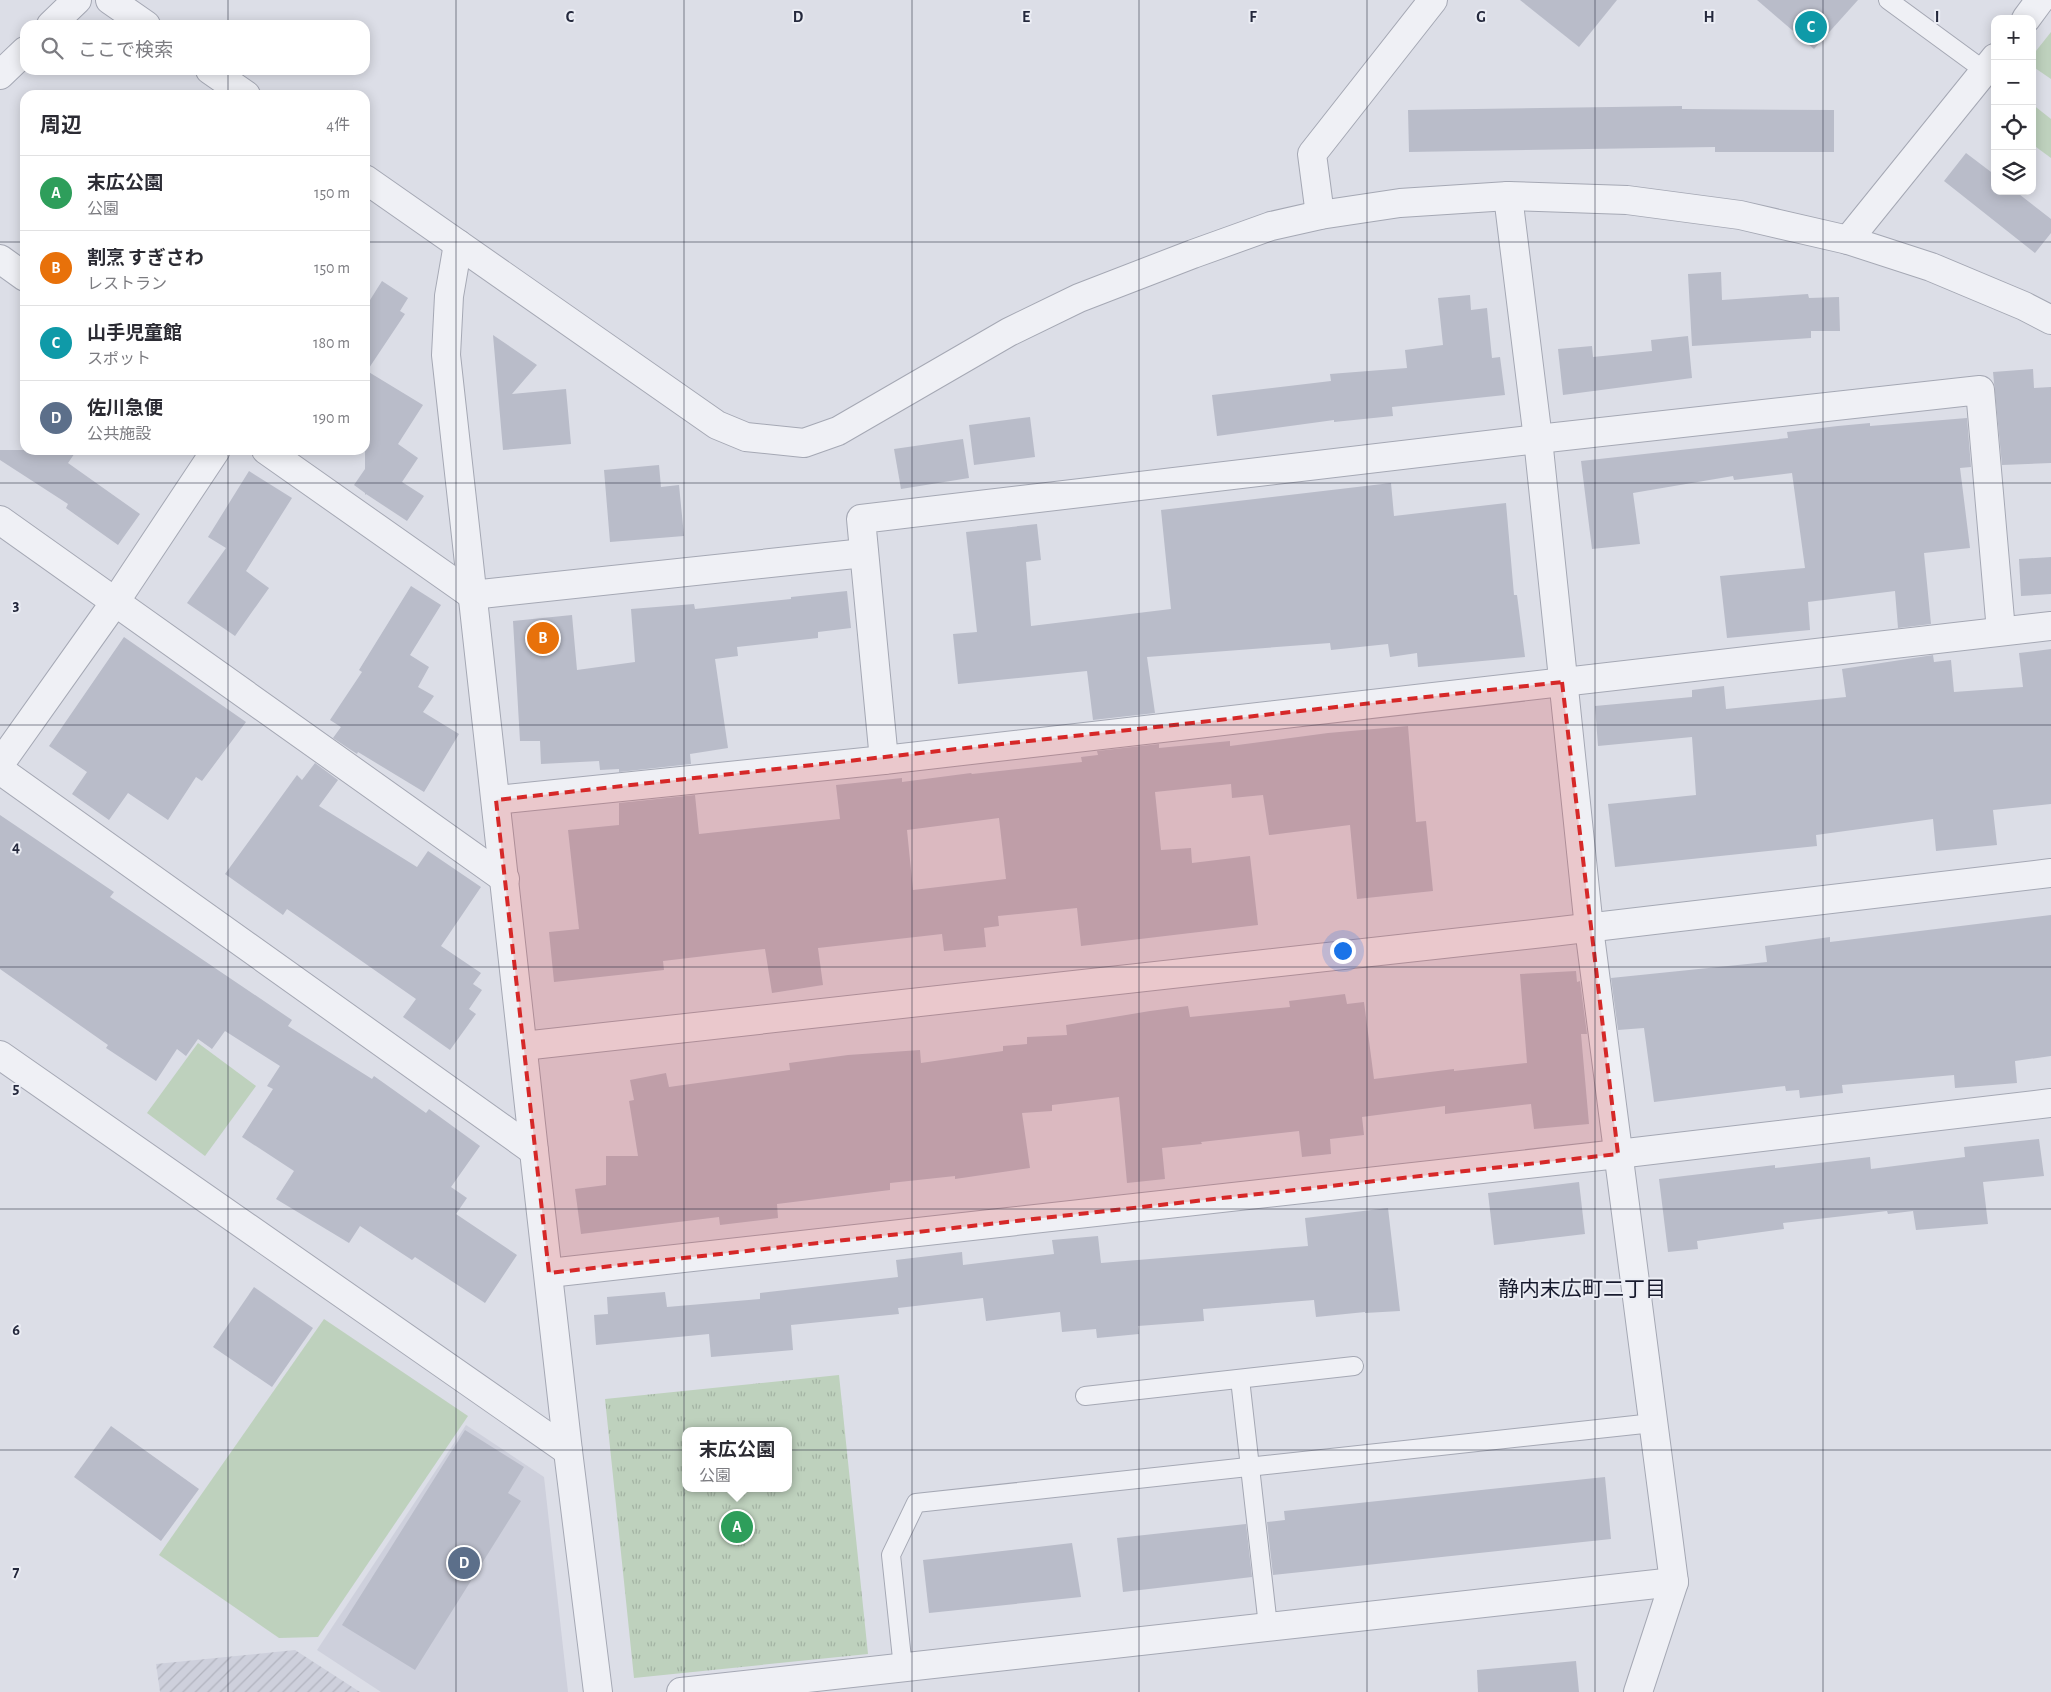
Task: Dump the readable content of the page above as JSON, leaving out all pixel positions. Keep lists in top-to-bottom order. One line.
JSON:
{"districts":["静内末広町二丁目"],"page":{"pins":["C","B","A","D"],"map_buttons":["+","−"],"search":"ここで検索","heading":["周辺","4件"],"list":[{"mark":"A","name":"末広公園","note":"公園","value":"150 m"},{"mark":"B","name":"割烹 すぎさわ","note":"レストラン","value":"150 m"},{"mark":"C","name":"山手児童館","note":"スポット","value":"180 m"},{"mark":"D","name":"佐川急便","note":"公共施設","value":"190 m"}],"popup":["末広公園","公園"]},"grid":{"columns":["C","D","E","F","G","H","I"],"rows":["3","4","5","6","7"]}}
